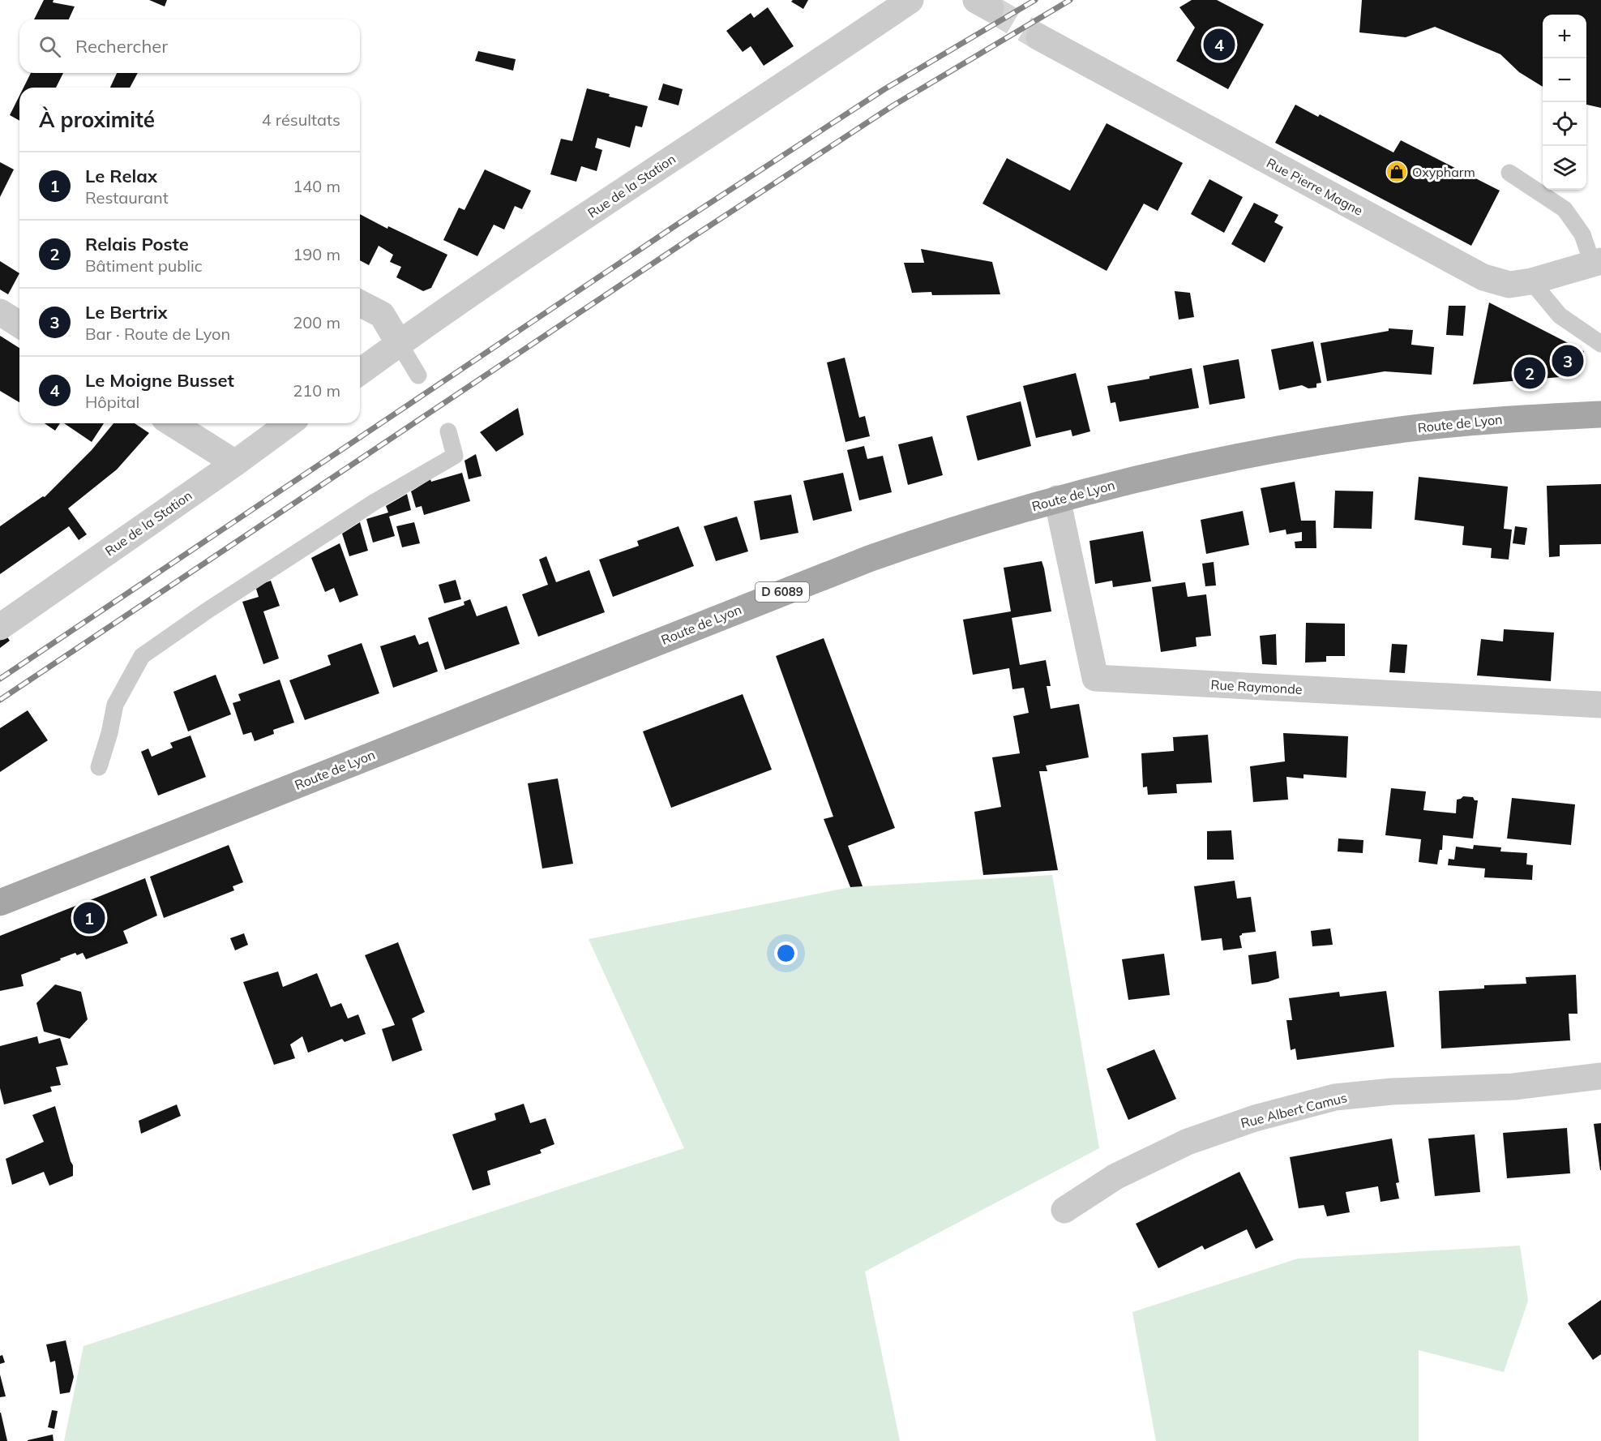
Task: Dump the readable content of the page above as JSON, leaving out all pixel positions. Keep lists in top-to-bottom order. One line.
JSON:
{"streets":{"main road":["Route de Lyon","D 6089"],"street":["Rue de la Station","Rue Pierre Magne","Rue Raymonde","Rue Albert Camus"]},"crossings":[["Route de Lyon","Rue Raymonde"]],"places":{"shop":["Oxypharm"]},"page":{"map_buttons":["+","−"],"search":"Rechercher","pins":["4","3","2","1"],"heading":["À proximité","4 résultats"],"list":[{"mark":"1","name":"Le Relax","note":"Restaurant","value":"140 m"},{"mark":"2","name":"Relais Poste","note":"Bâtiment public","value":"190 m"},{"mark":"3","name":"Le Bertrix","note":"Bar · Route de Lyon","value":"200 m"},{"mark":"4","name":"Le Moigne Busset","note":"Hôpital","value":"210 m"}]}}
